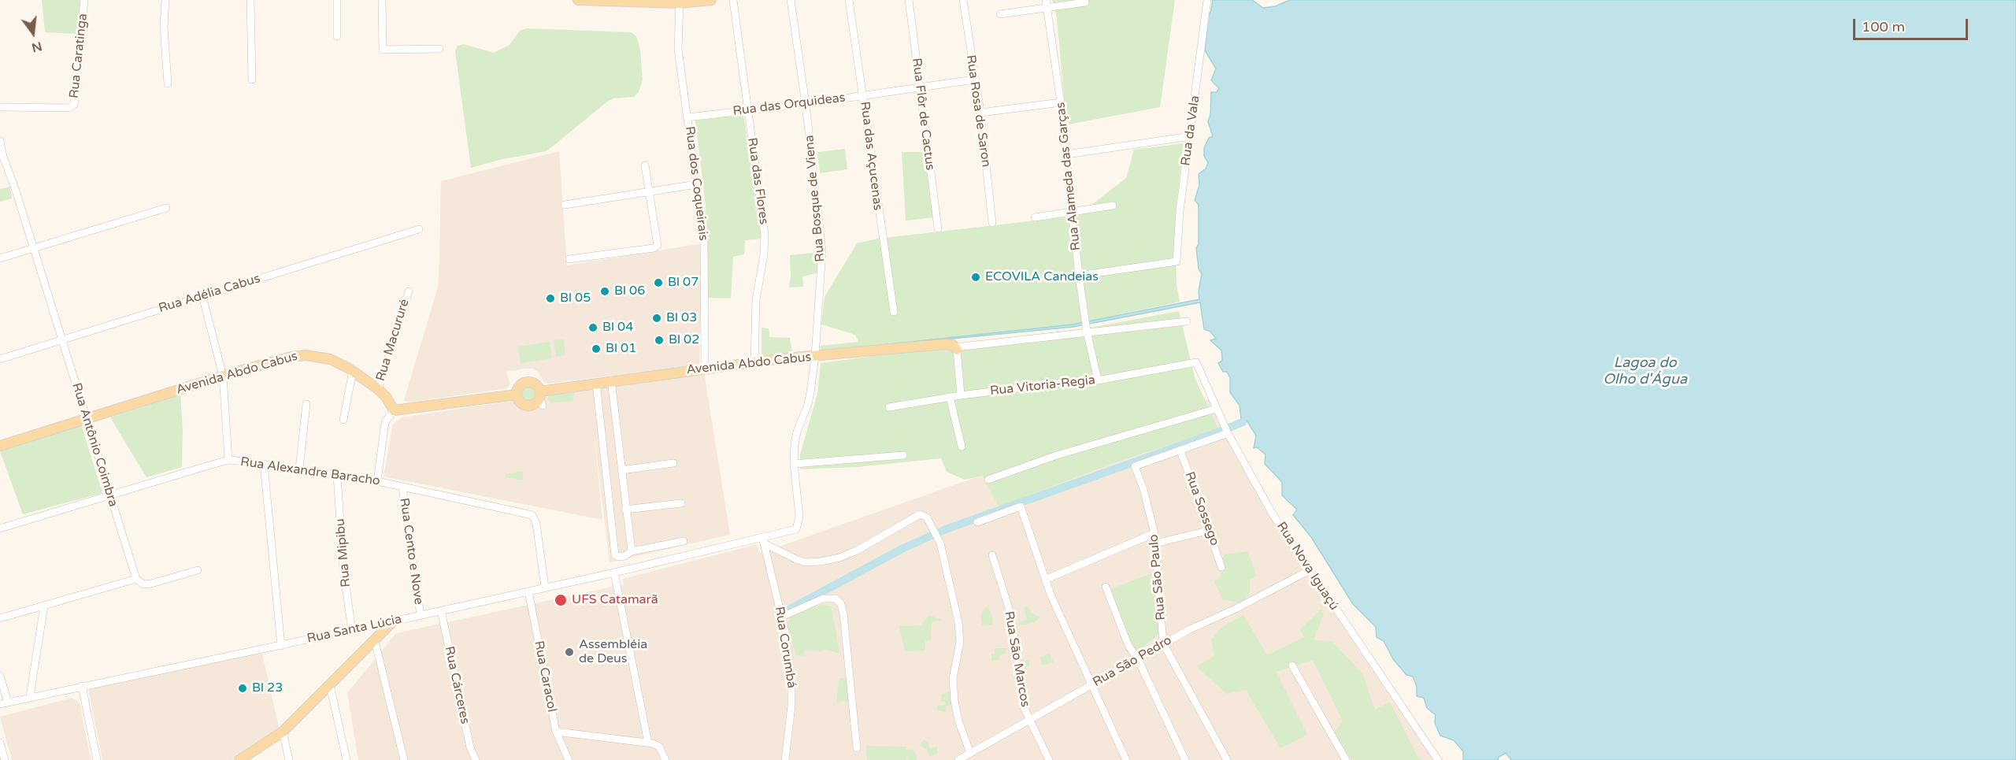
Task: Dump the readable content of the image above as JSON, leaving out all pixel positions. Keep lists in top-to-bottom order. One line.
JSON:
{"streets":{"main road":["Avenida Abdo Cabus"],"street":["Rua Caratinga","Rua das Orquideas","Rua Rosa de Saron","Rua Flôr de Cactus","Rua da Vala","Rua das Açucenas","Rua Alameda das Garças","Rua das Flores","Rua dos Coqueirais","Rua Bosque de Viena","Rua Adélia Cabus","Rua Macururé","Rua Vitoria-Regia","Rua Antônio Coimbra","Rua Alexandre Baracho","Rua Sossego","Rua Cento e Nove","Rua Mipibu","Rua Nova Iguaçú","Rua São Paulo","Rua Santa Lúcia","Rua Corumbá","Rua São Marcos","Rua São Pedro","Rua Caracol","Rua Cárceres"]},"crossings":[["Rua das Orquideas","Rua Rosa de Saron"],["Rua das Orquideas","Rua Flôr de Cactus"],["Rua das Orquideas","Rua das Açucenas"],["Rua das Orquideas","Rua das Flores"],["Rua das Orquideas","Rua dos Coqueirais"],["Rua das Orquideas","Rua Bosque de Viena"],["Rua da Vala","Rua Alameda das Garças"],["Rua Alameda das Garças","Rua Vitoria-Regia"],["Rua das Flores","Avenida Abdo Cabus"],["Rua dos Coqueirais","Avenida Abdo Cabus"],["Rua Bosque de Viena","Avenida Abdo Cabus"],["Rua Bosque de Viena","Rua Santa Lúcia"],["Rua Bosque de Viena","Rua Corumbá"],["Rua Adélia Cabus","Rua Antônio Coimbra"],["Rua Macururé","Avenida Abdo Cabus"],["Avenida Abdo Cabus","Rua Antônio Coimbra"],["Rua Vitoria-Regia","Rua Nova Iguaçú"],["Rua Antônio Coimbra","Rua Alexandre Baracho"],["Rua Alexandre Baracho","Rua Cento e Nove"],["Rua Alexandre Baracho","Rua Mipibu"],["Rua Alexandre Baracho","Rua Santa Lúcia"],["Rua Sossego","Rua São Paulo"],["Rua Cento e Nove","Rua Santa Lúcia"],["Rua Mipibu","Rua Santa Lúcia"],["Rua Nova Iguaçú","Rua São Pedro"],["Rua São Paulo","Rua São Pedro"],["Rua Santa Lúcia","Rua Corumbá"],["Rua Santa Lúcia","Rua Caracol"],["Rua Santa Lúcia","Rua Cárceres"],["Rua São Marcos","Rua São Pedro"]],"water":["Lagoa do Olho d'Água"],"places":["ECOVILA Candeias","Bl 07","Bl 06","Bl 05","Bl 03","Bl 04","Bl 02","Bl 01","UFS Catamarã","Assembléia de Deus","Bl 23"],"scale_bar":"100 m","north":"bottom"}
